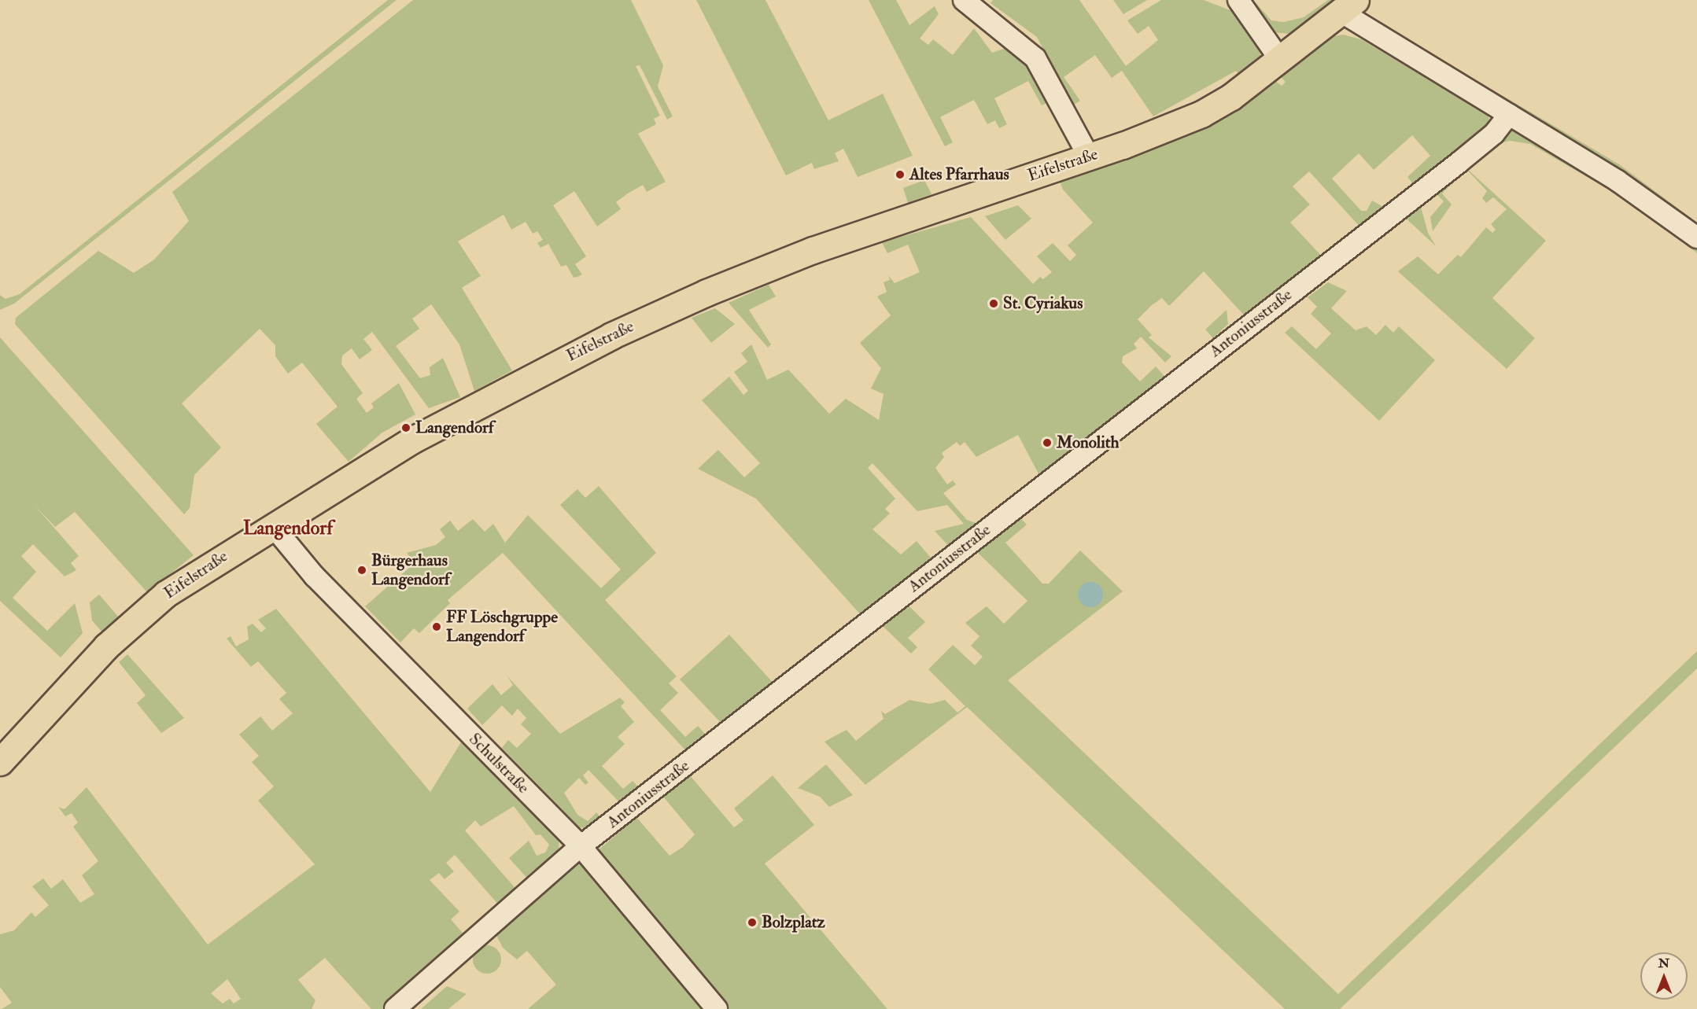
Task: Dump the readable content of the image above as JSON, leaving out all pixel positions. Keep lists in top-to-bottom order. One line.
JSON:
{"streets":{"main road":["Eifelstraße"],"street":["Antoniusstraße","Schulstraße"]},"crossings":[["Eifelstraße","Schulstraße"],["Antoniusstraße","Schulstraße"]],"districts":["Langendorf"],"places":["Altes Pfarrhaus","St. Cyriakus","Langendorf","Monolith","Bürgerhaus Langendorf","FF Löschgruppe Langendorf","Bolzplatz"],"north":"top"}
